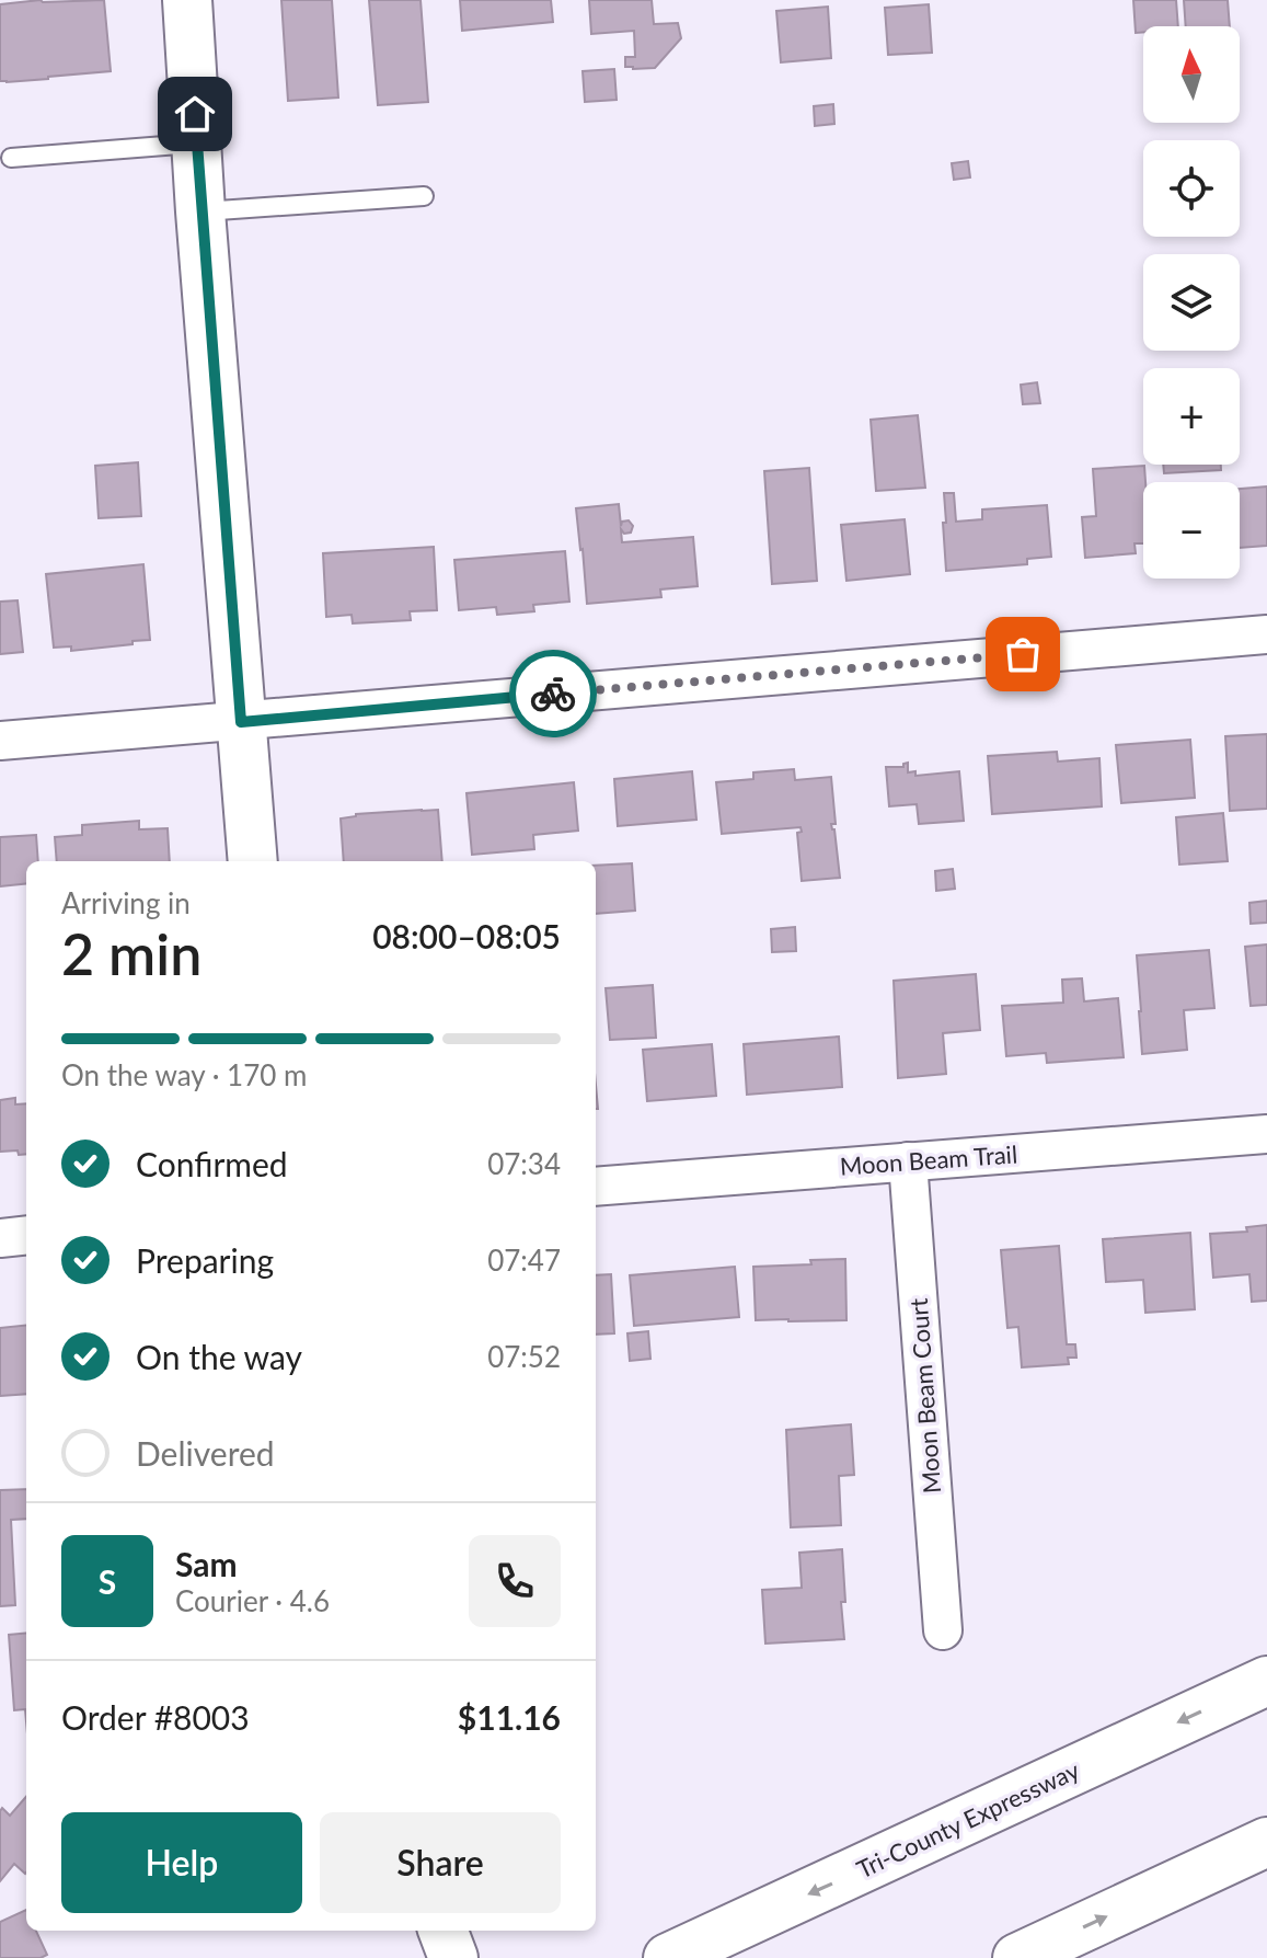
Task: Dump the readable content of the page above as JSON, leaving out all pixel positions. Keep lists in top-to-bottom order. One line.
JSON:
{"streets":{"main road":["Tri-County Expressway"],"street":["Moon Beam Trail","Moon Beam Court"]},"crossings":[["Moon Beam Trail","Moon Beam Court"]],"north":"top","page":{"map_buttons":["+","−"],"heading":["2 min","Arriving in","08:00–08:05"],"panel":["Sam","Courier · 4.6","Order #8003","$11.16"],"bar":"On the way · 170 m","list":[["Confirmed","07:34"],["Preparing","07:47"],["On the way","07:52"],"Delivered"],"round":"S","buttons":["Help","Share"]}}
